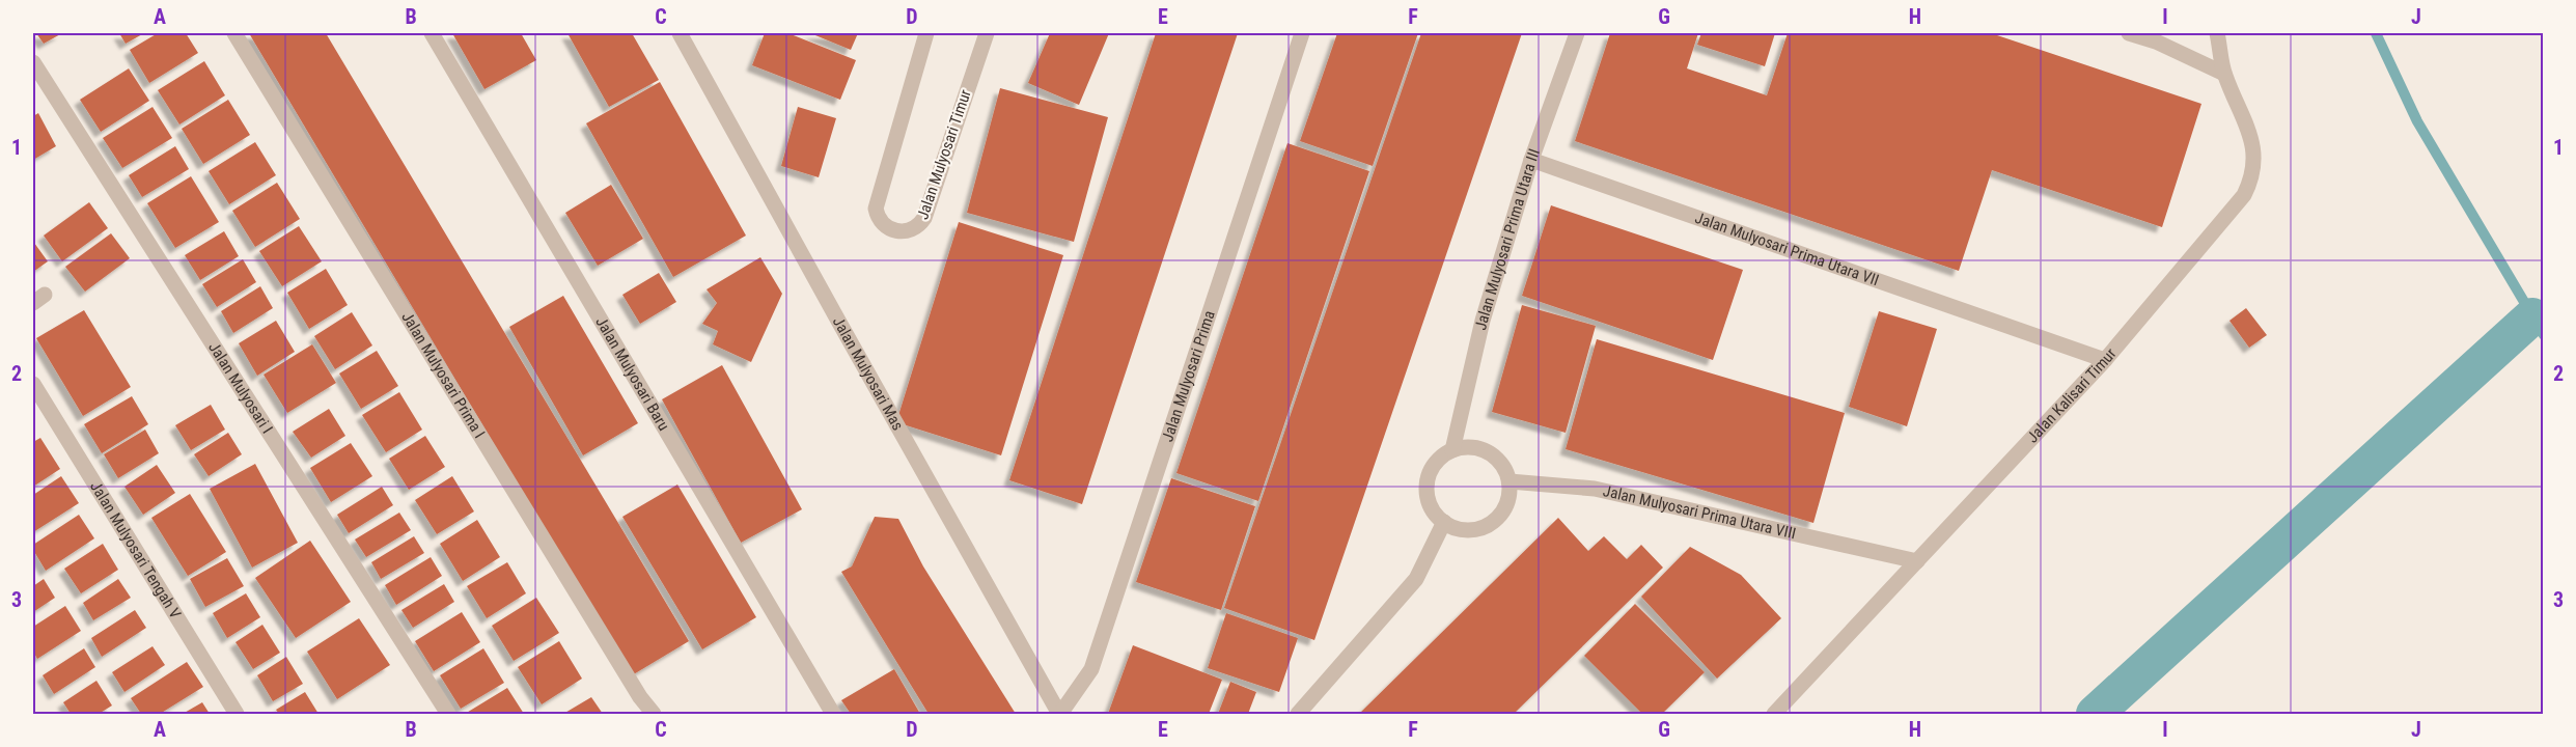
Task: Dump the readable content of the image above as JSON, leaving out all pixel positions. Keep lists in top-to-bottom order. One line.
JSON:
{"streets":{"street":["Jalan Mulyosari Timur","Jalan Mulyosari Prima Utara III","Jalan Mulyosari Prima Utara VII","Jalan Mulyosari Baru","Jalan Mulyosari Prima I","Jalan Mulyosari Mas","Jalan Mulyosari Prima","Jalan Mulyosari I","Jalan Kalisari Timur","Jalan Mulyosari Prima Utara VIII","Jalan Mulyosari Tengah V"]},"crossings":[["Jalan Mulyosari Prima Utara III","Jalan Mulyosari Prima Utara VII"],["Jalan Mulyosari Prima Utara III","Jalan Mulyosari Prima Utara VIII"],["Jalan Mulyosari Prima Utara VII","Jalan Kalisari Timur"],["Jalan Mulyosari Mas","Jalan Mulyosari Prima"],["Jalan Kalisari Timur","Jalan Mulyosari Prima Utara VIII"]],"grid":{"columns":["A","B","C","D","E","F","G","H","I","J"],"rows":["1","2","3"]}}
